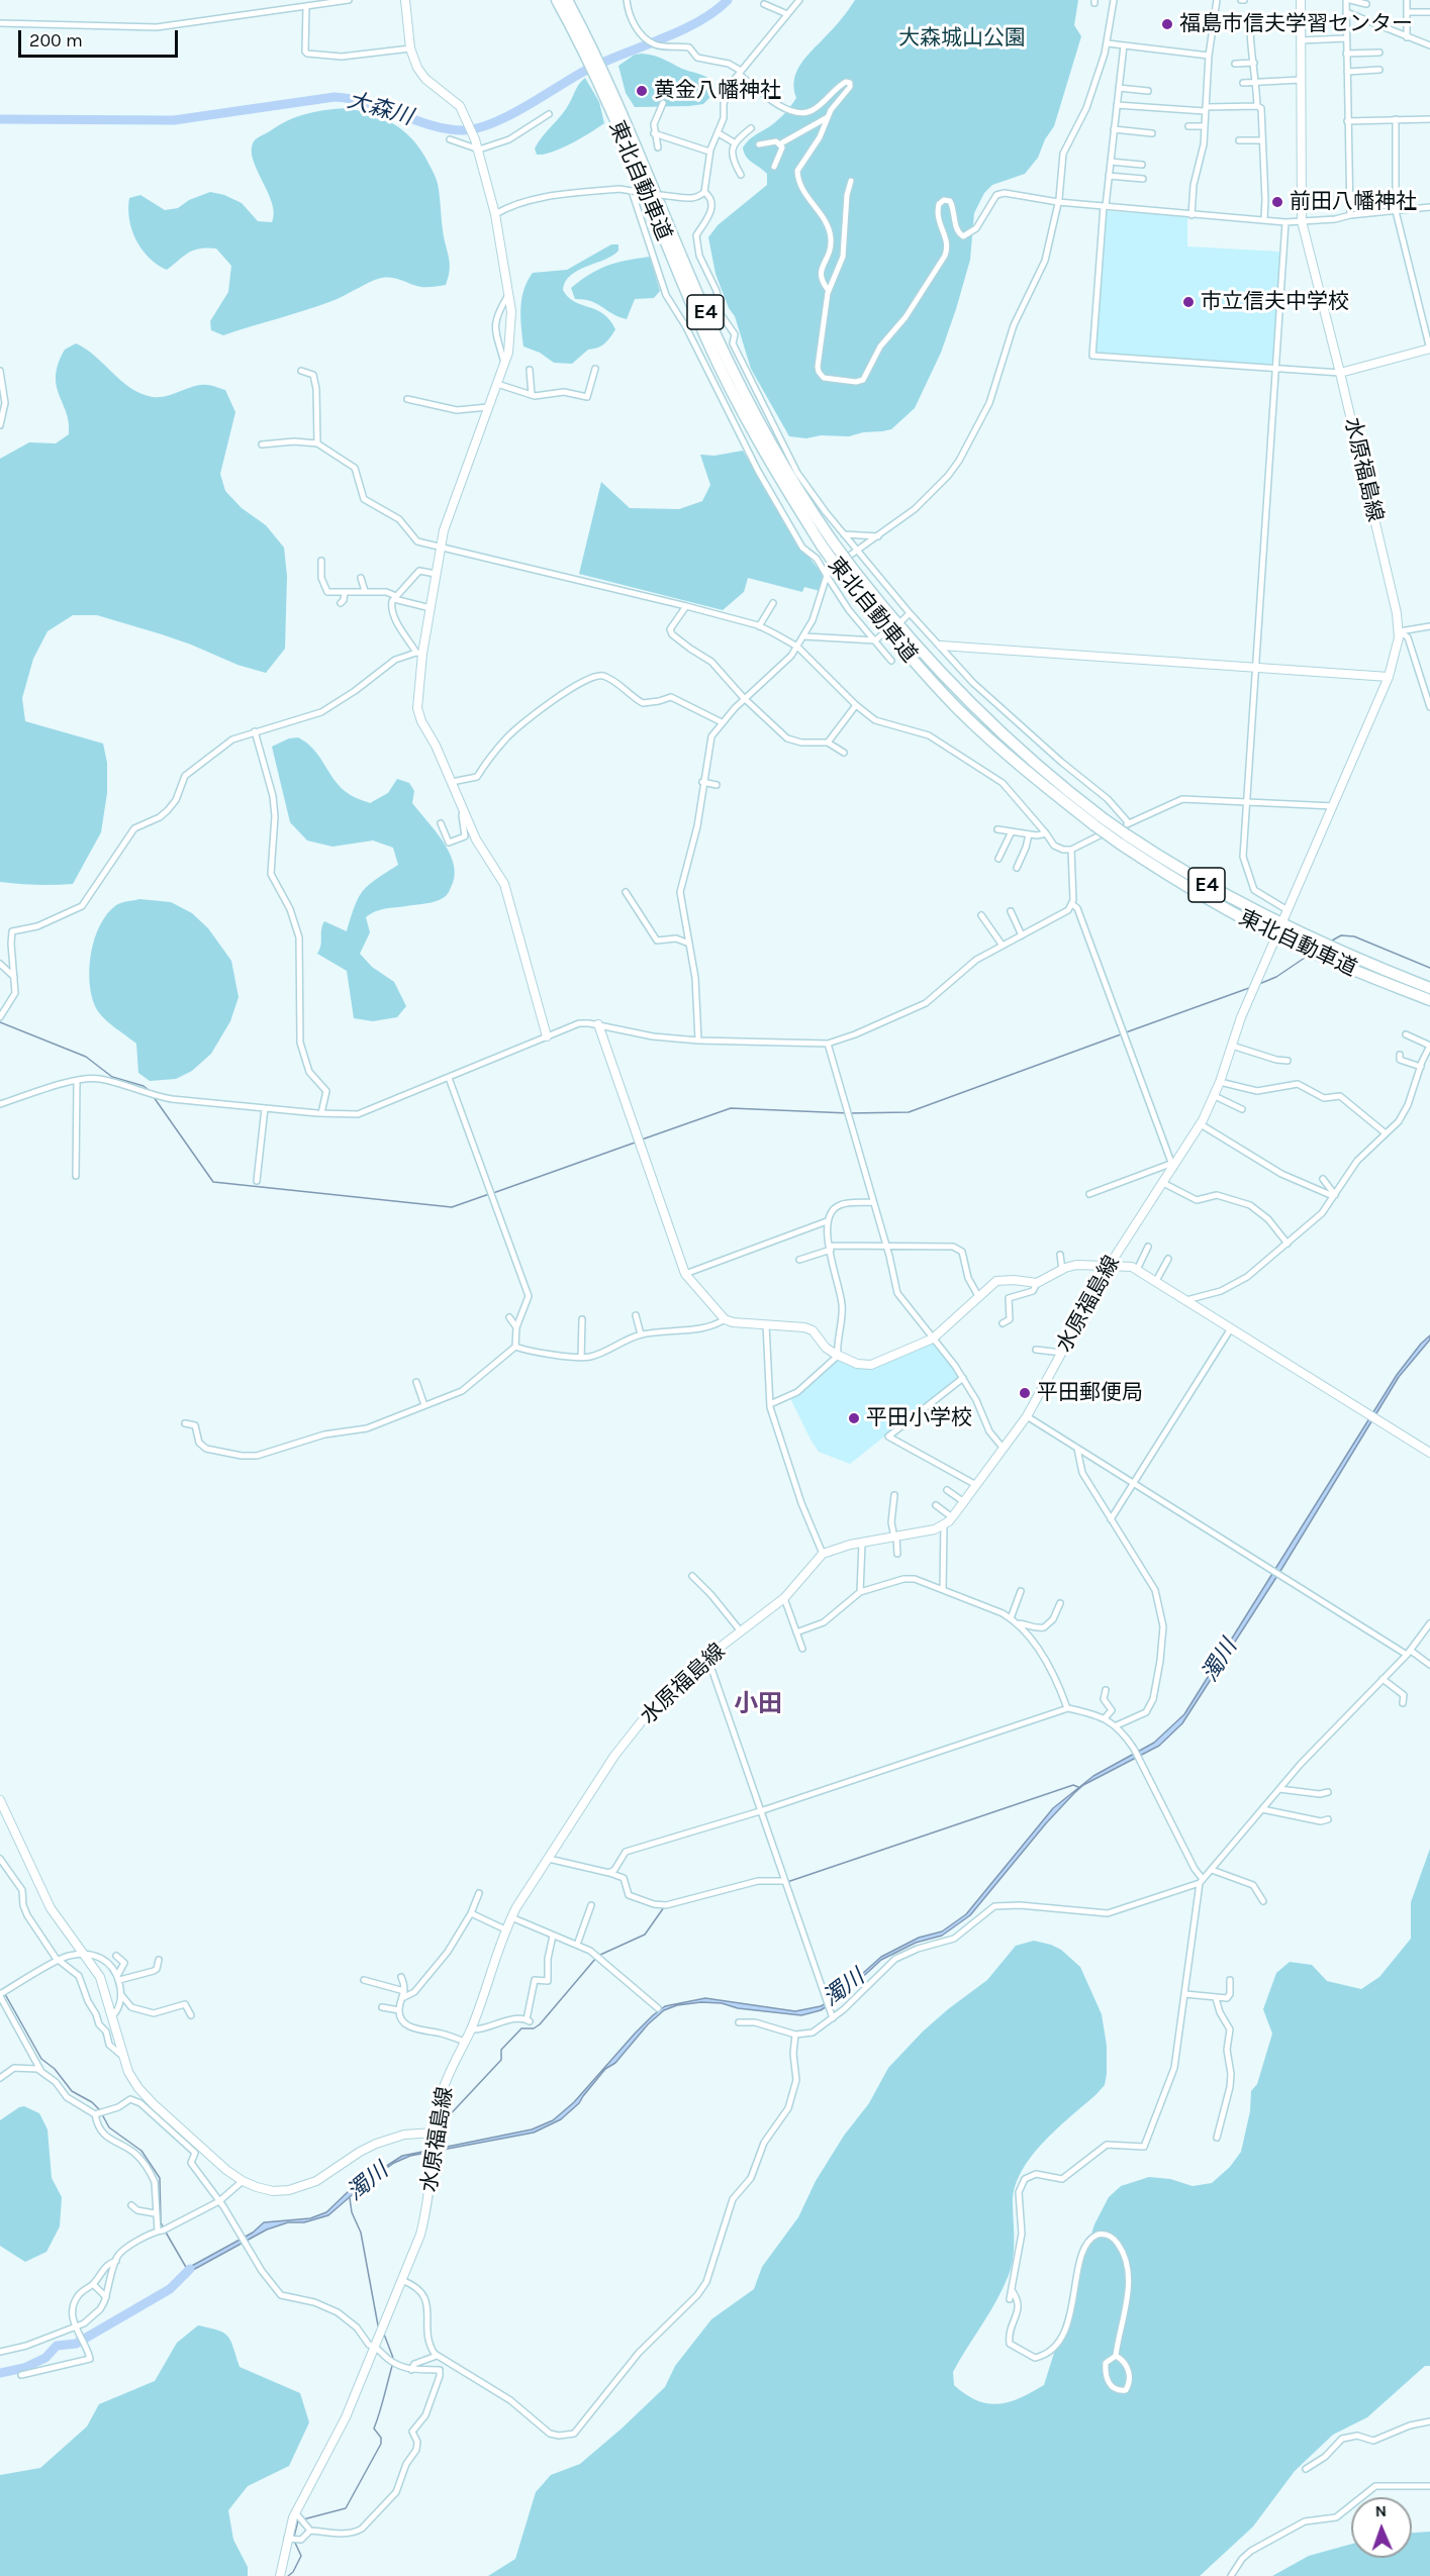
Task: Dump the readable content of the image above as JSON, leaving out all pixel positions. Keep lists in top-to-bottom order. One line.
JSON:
{"streets":{"highway":["東北自動車道","E4"],"street":["水原福島線"]},"crossings":[["東北自動車道","水原福島線"]],"districts":["小田"],"water":["大森川","濁川"],"parks":["大森城山公園"],"places":["福島市信夫学習センター","黄金八幡神社","前田八幡神社","市立信夫中学校","平田郵便局","平田小学校"],"scale_bar":"200 m","north":"top"}
